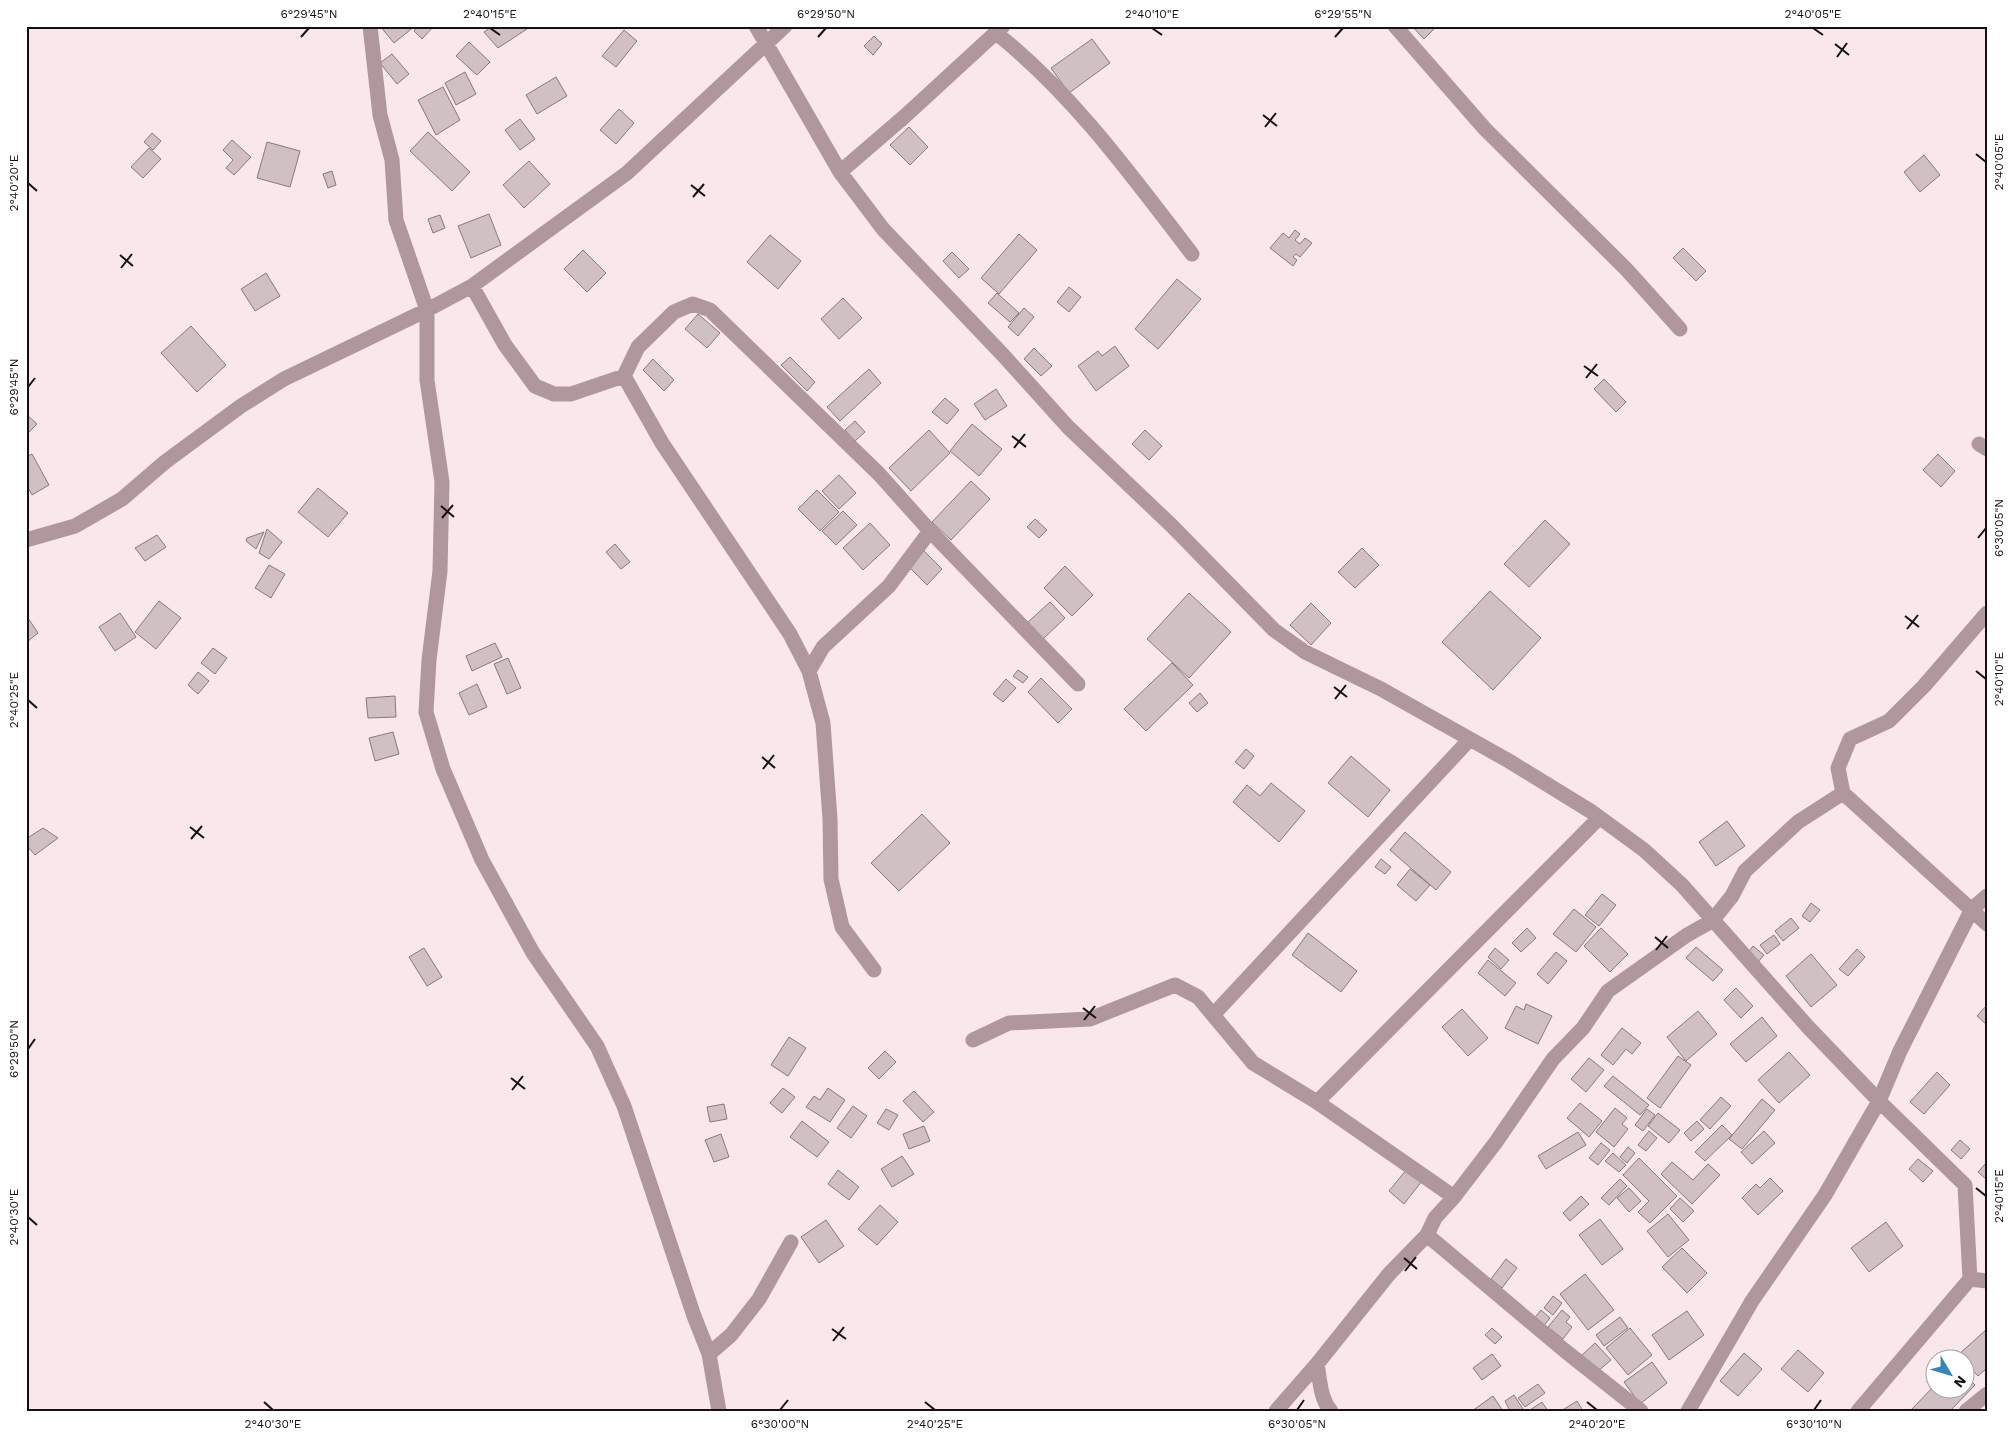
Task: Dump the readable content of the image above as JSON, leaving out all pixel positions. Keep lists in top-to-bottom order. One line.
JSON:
{"north":"bottom right","coordinates":["6°29'45\"N","2°40'15\"E","6°29'50\"N","2°40'10\"E","6°29'55\"N","2°40'05\"E","2°40'20\"E","6°30'05\"N","2°40'25\"E","2°40'30\"E","6°30'00\"N","6°30'10\"N"]}
